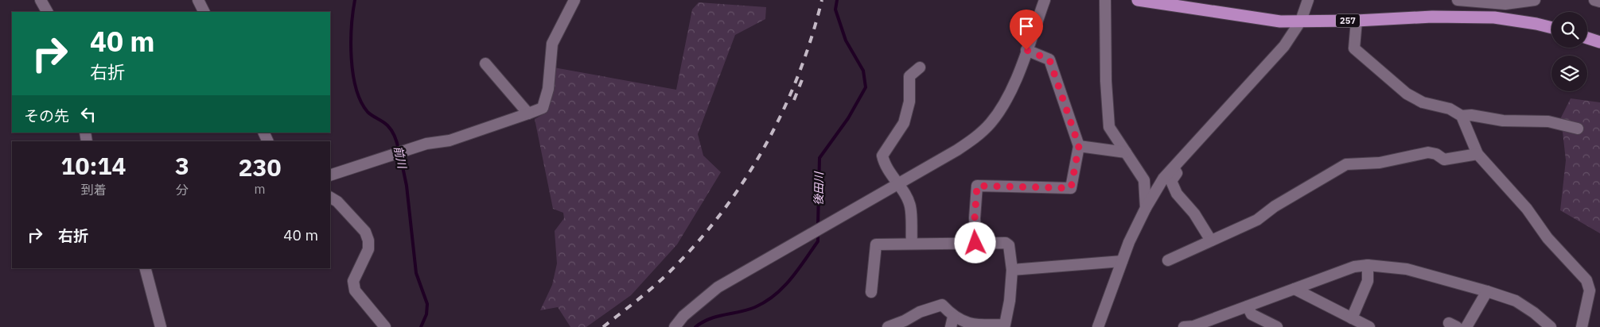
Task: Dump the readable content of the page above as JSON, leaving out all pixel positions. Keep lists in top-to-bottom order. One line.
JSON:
{"streets":{"highway":["257"]},"water":["前川","後田川"],"page":{"turn":["40 m","右折"],"then":"その先","eta":["10:14","到着","3","分","230","m"],"list":[{"name":"右折","value":"40 m"}]}}
